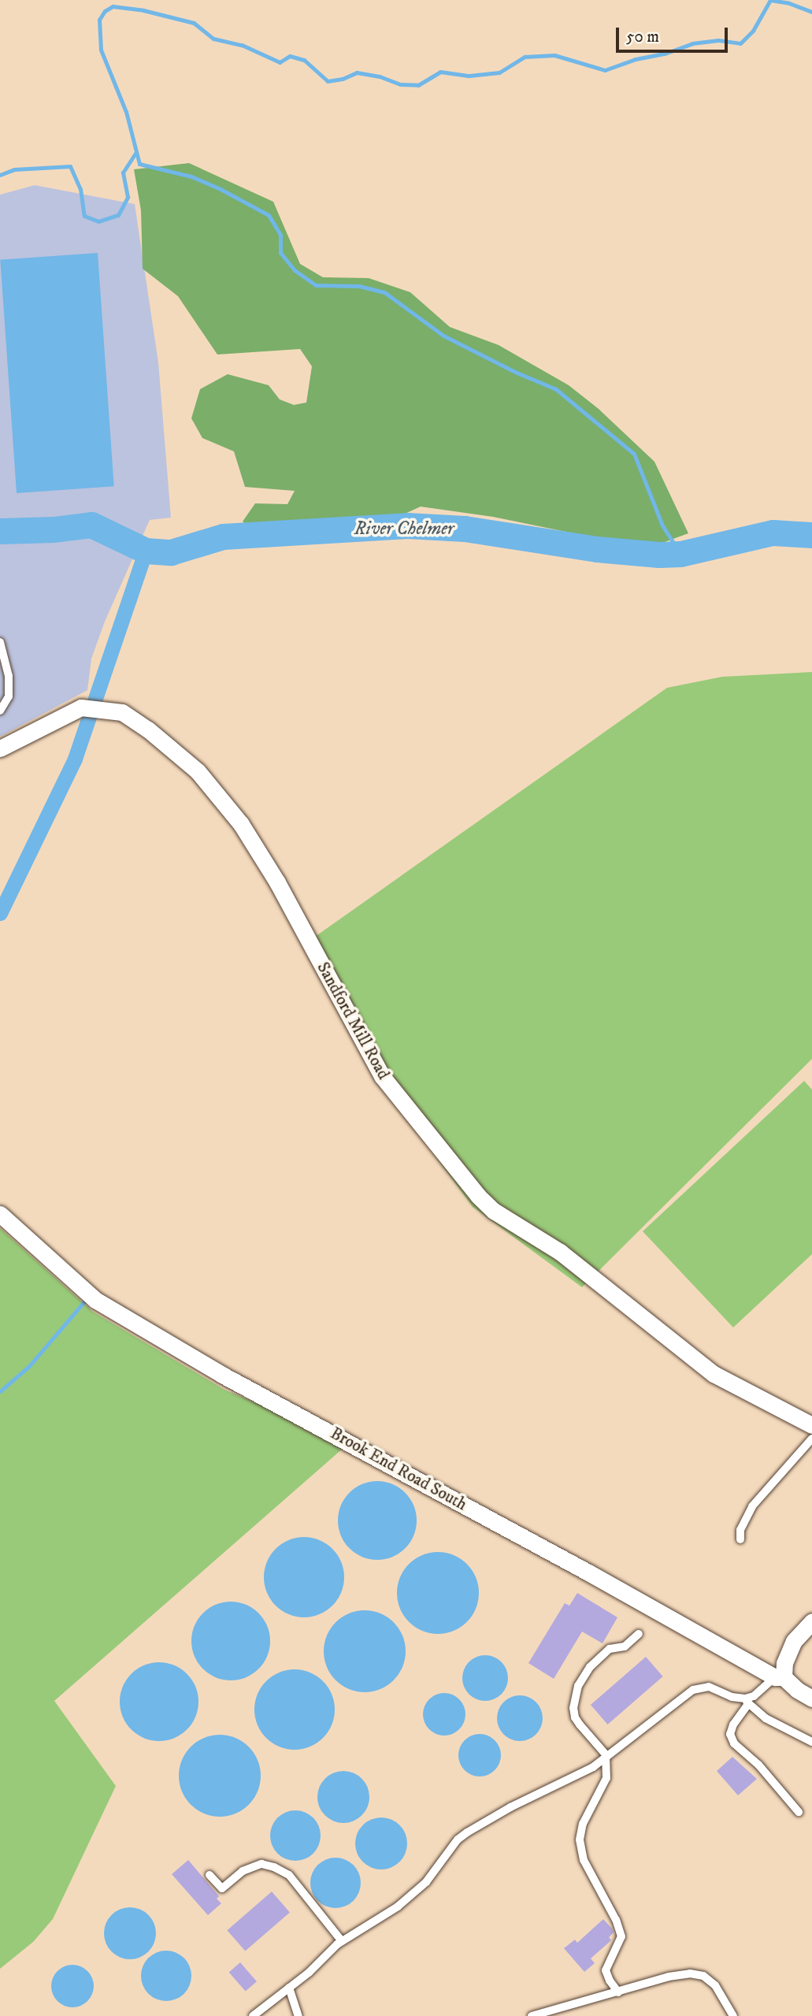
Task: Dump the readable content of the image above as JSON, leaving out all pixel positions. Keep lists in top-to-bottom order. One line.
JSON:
{"streets":{"street":["Sandford Mill Road","Brook End Road South"]},"water":["River Chelmer"],"scale_bar":"50 m"}
